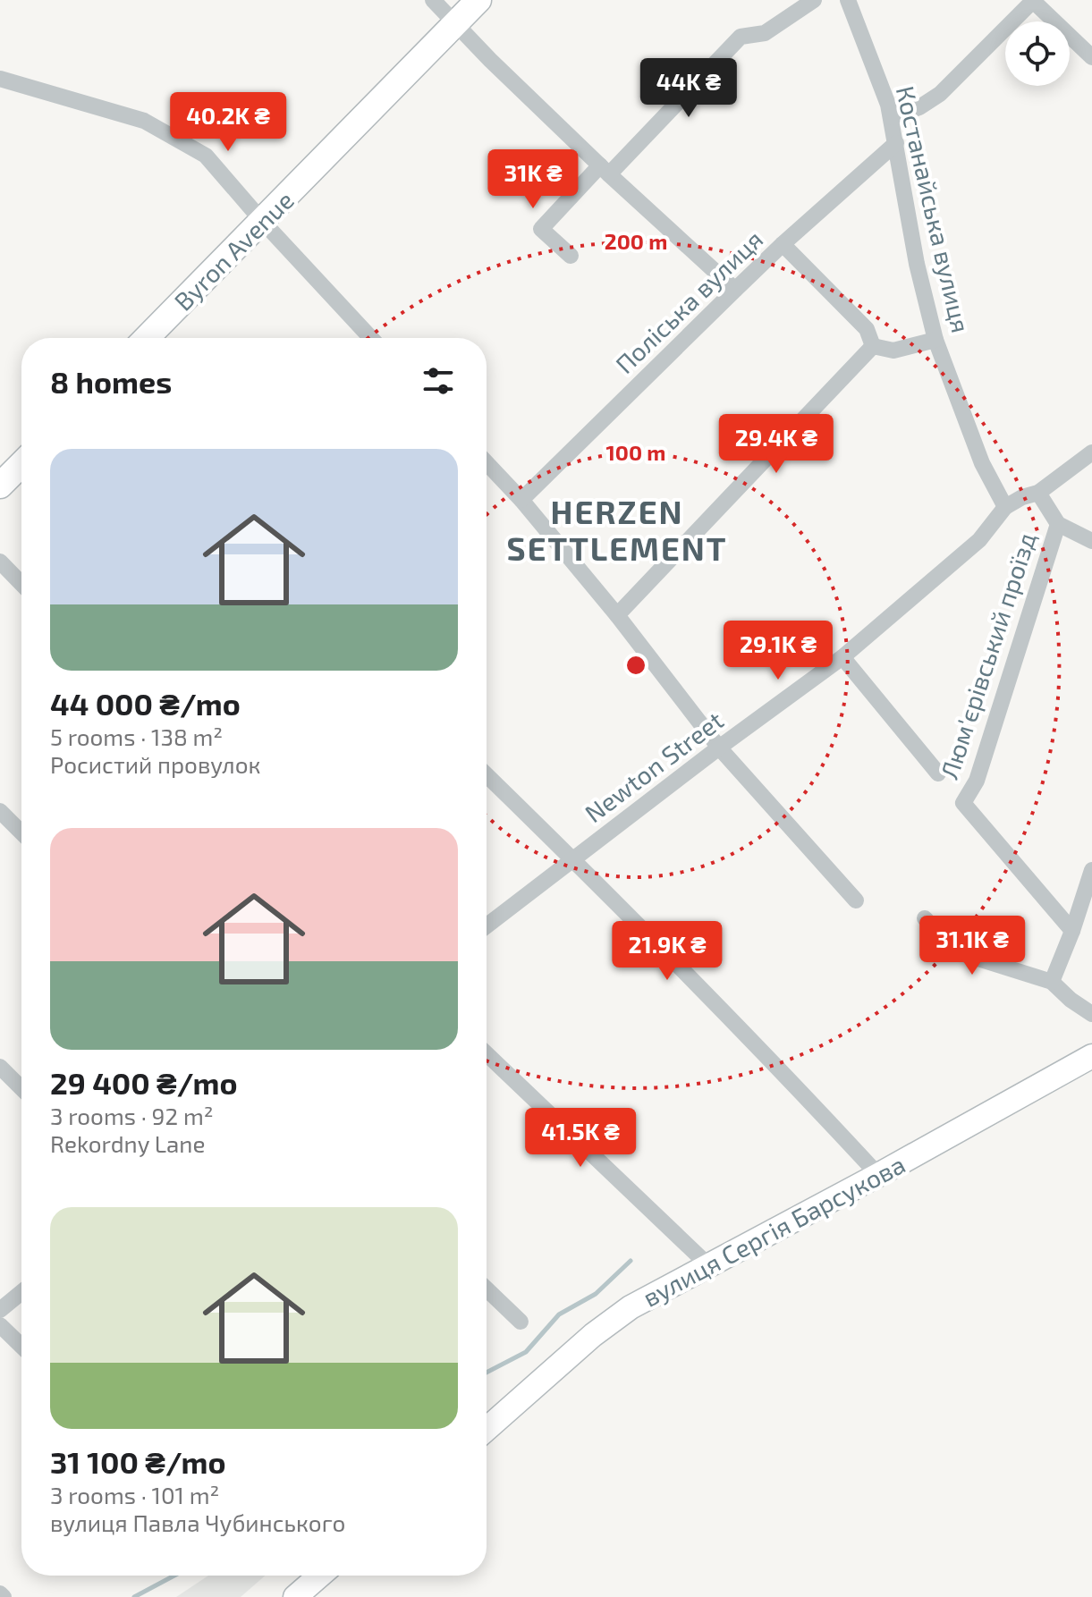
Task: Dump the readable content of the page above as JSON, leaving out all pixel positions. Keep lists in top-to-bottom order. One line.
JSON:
{"streets":{"main road":["Byron Avenue","вулиця Сергія Барсукова"],"street":["Костанайська вулиця","Поліська вулиця","Люм'єрівський проїзд","Newton Street"]},"crossings":[["Костанайська вулиця","Поліська вулиця"],["Костанайська вулиця","Newton Street"]],"districts":["HERZEN SETTLEMENT"],"page":{"price":["44K ₴","40.2K ₴","31K ₴","29.4K ₴","29.1K ₴","31.1K ₴","21.9K ₴","41.5K ₴"],"heading":"8 homes","list":[{"name":"44 000 ₴/mo","note":"5 rooms · 138 m² · Росистий провулок"},{"name":"29 400 ₴/mo","note":"3 rooms · 92 m² · Rekordny Lane"},{"name":"31 100 ₴/mo","note":"3 rooms · 101 m² · вулиця Павла Чубинського"}]},"rings":["200 m","100 m"]}
